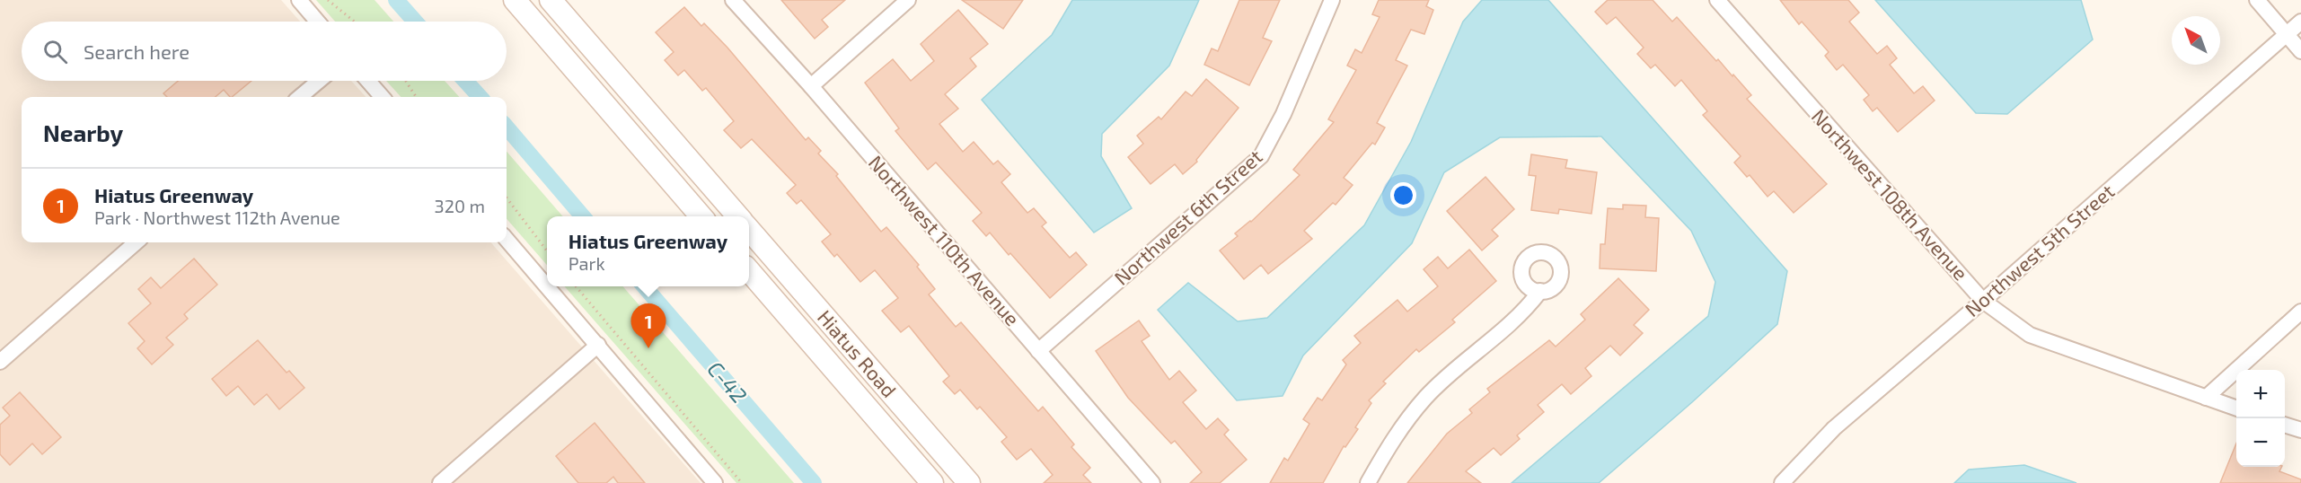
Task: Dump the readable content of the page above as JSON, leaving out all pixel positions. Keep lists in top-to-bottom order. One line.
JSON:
{"streets":{"main road":["Hiatus Road"],"street":["Northwest 108th Avenue","Northwest 6th Street","Northwest 110th Avenue","Northwest 5th Street"]},"crossings":[["Northwest 108th Avenue","Northwest 5th Street"],["Northwest 6th Street","Northwest 110th Avenue"]],"water":["C-42"],"north":"top left","page":{"search":"Search here","heading":"Nearby","list":[{"mark":"1","name":"Hiatus Greenway","note":"Park · Northwest 112th Avenue","value":"320 m"}],"popup":["Hiatus Greenway","Park"],"pins":"1","map_buttons":["+","−"]}}
